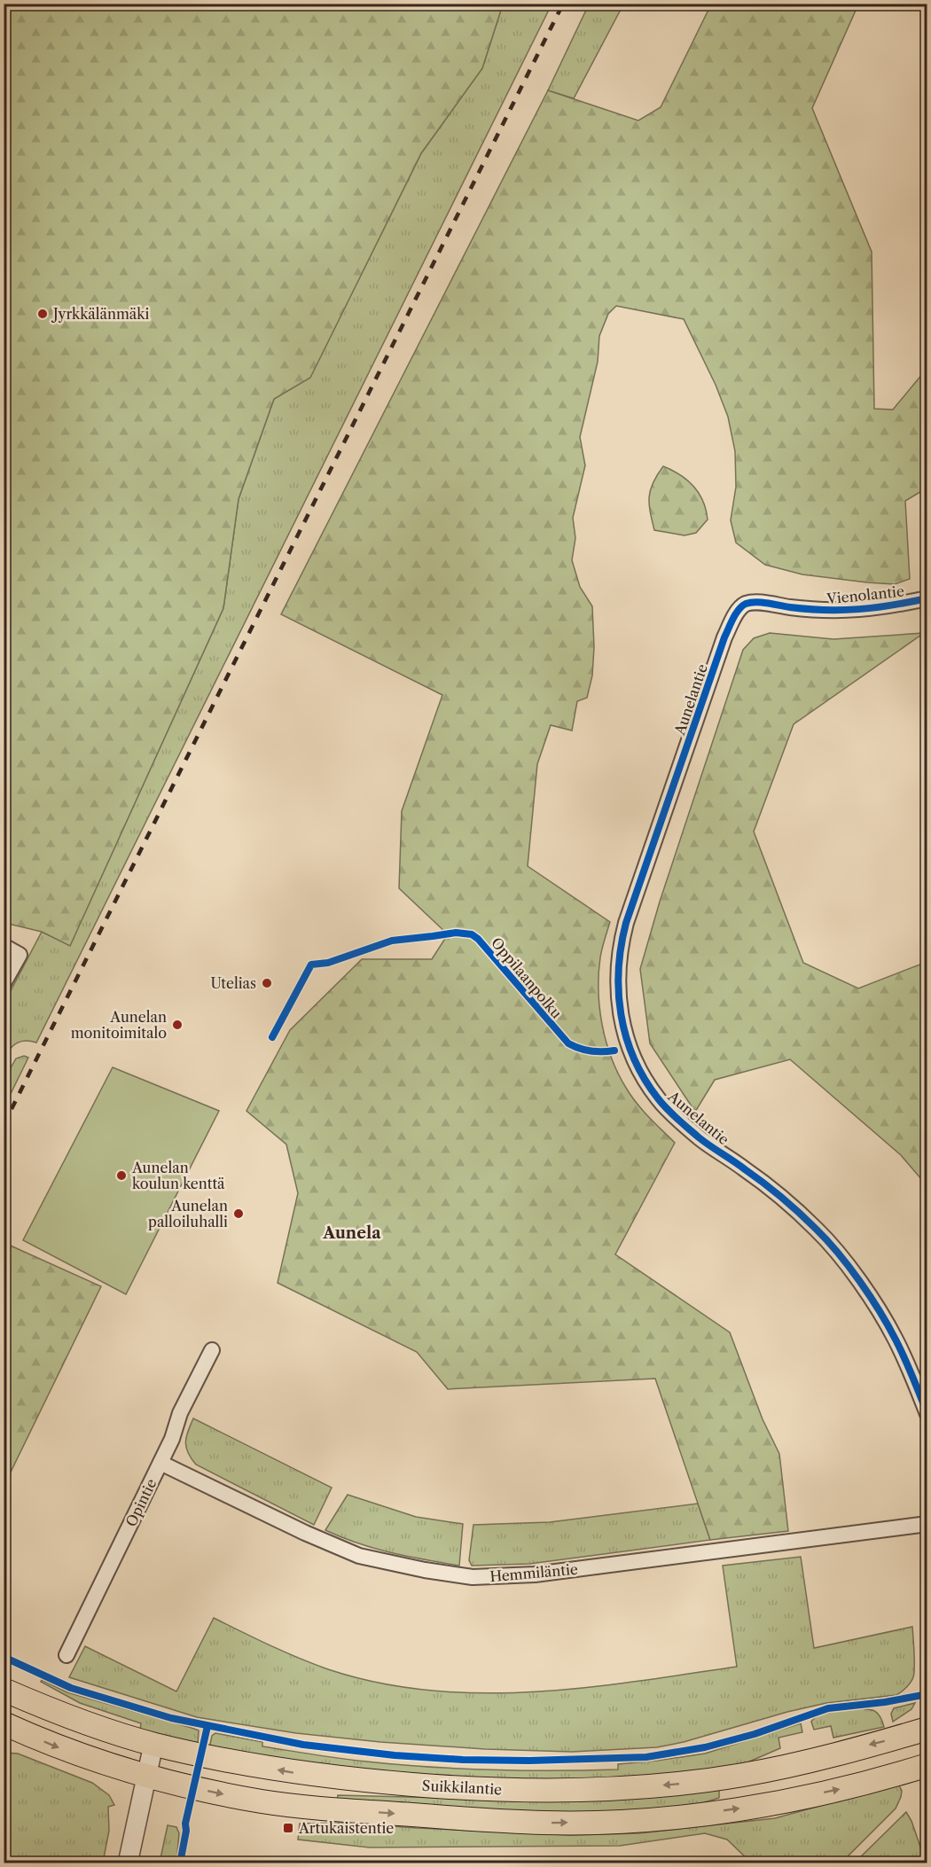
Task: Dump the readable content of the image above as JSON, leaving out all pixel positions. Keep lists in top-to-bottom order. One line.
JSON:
{"streets":{"main road":["Suikkilantie"],"street":["Vienolantie","Aunelantie","Opintie","Hemmiläntie"],"cycle path":["Oppilaanpolku"]},"crossings":[["Vienolantie","Aunelantie"],["Opintie","Hemmiläntie"]],"districts":["Aunela"],"places":{"other":["Jyrkkälänmäki","Utelias","Aunelan monitoimitalo","Aunelan koulun kenttä","Aunelan palloiluhalli"],"transit":["Artukaistentie"]}}
